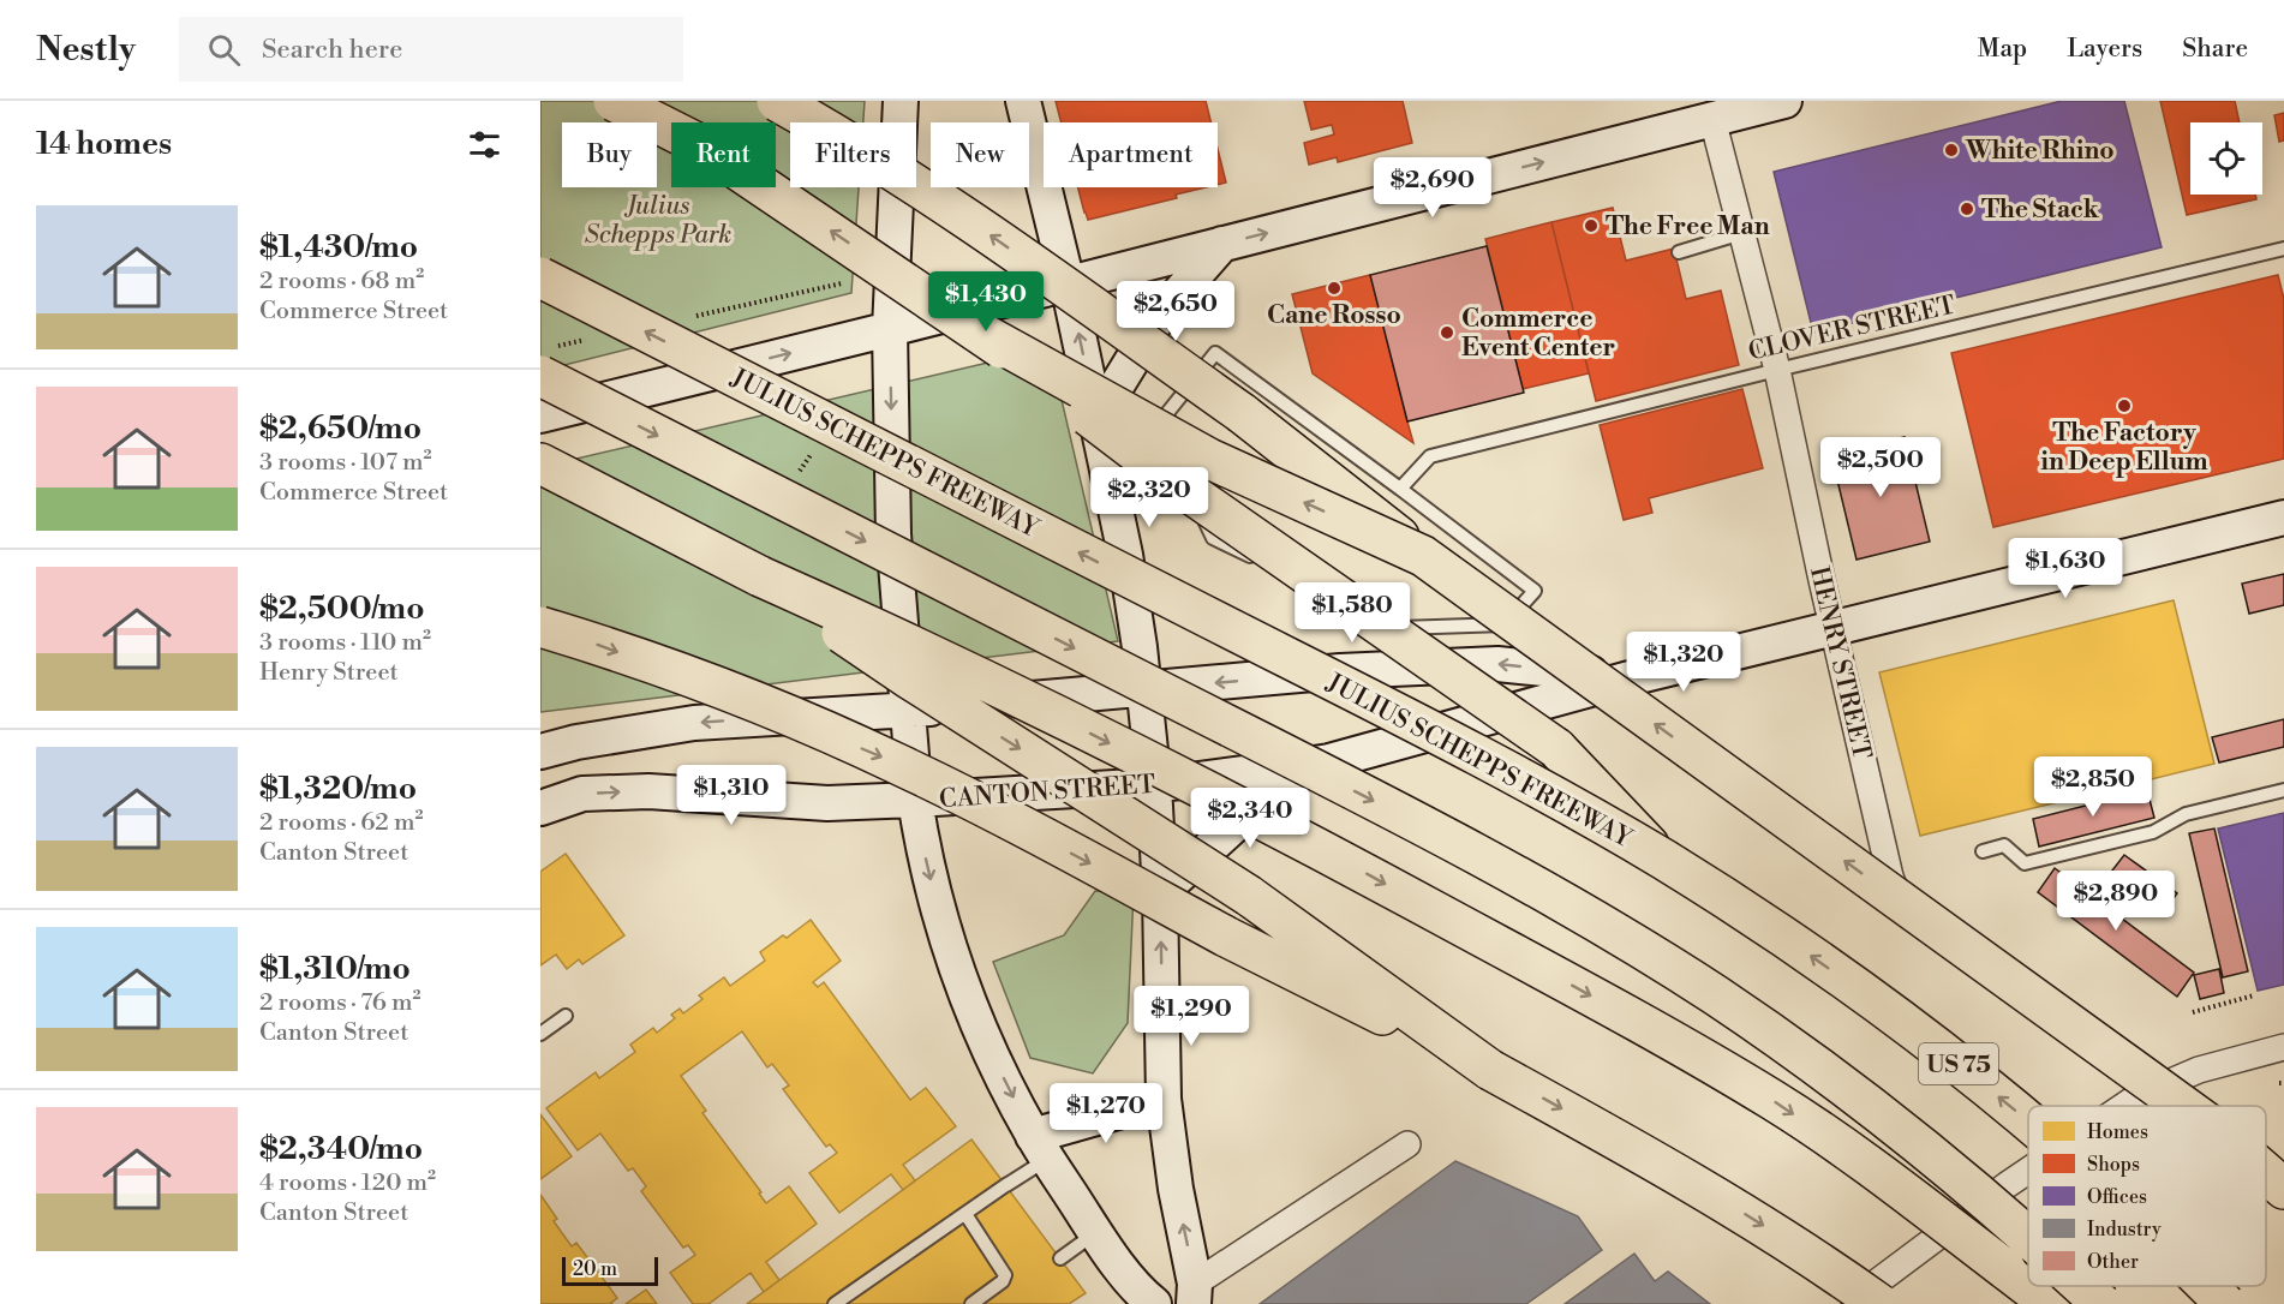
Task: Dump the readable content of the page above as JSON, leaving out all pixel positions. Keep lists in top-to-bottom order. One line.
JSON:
{"streets":{"highway":["JULIUS SCHEPPS FREEWAY","US 75"],"main road":["CANTON STREET"],"street":["HENRY STREET"],"lane":["CLOVER STREET"]},"crossings":[["CLOVER STREET","HENRY STREET"],["HENRY STREET","CANTON STREET"]],"parks":["Julius Schepps Park"],"places":["White Rhino","The Stack","The Free Man","Cane Rosso","Commerce Event Center","The Factory in Deep Ellum"],"legend":["Homes","Shops","Offices","Industry","Other"],"scale_bar":"20 m","page":{"header":"Nestly","search":"Search here","nav":["Map","Layers","Share"],"heading":"14 homes","chip":["Buy","Rent","Filters","New","Apartment"],"price":["$2,690","$1,430","$2,650","$2,500","$2,320","$1,630","$1,580","$1,320","$2,850","$1,310","$2,340","$2,890","$1,290","$1,270"],"list":[{"name":"$1,430/mo","note":"2 rooms · 68 m² · Commerce Street"},{"name":"$2,650/mo","note":"3 rooms · 107 m² · Commerce Street"},{"name":"$2,500/mo","note":"3 rooms · 110 m² · Henry Street"},{"name":"$1,320/mo","note":"2 rooms · 62 m² · Canton Street"},{"name":"$1,310/mo","note":"2 rooms · 76 m² · Canton Street"},{"name":"$2,340/mo","note":"4 rooms · 120 m² · Canton Street"}],"scale":"20 m"}}
